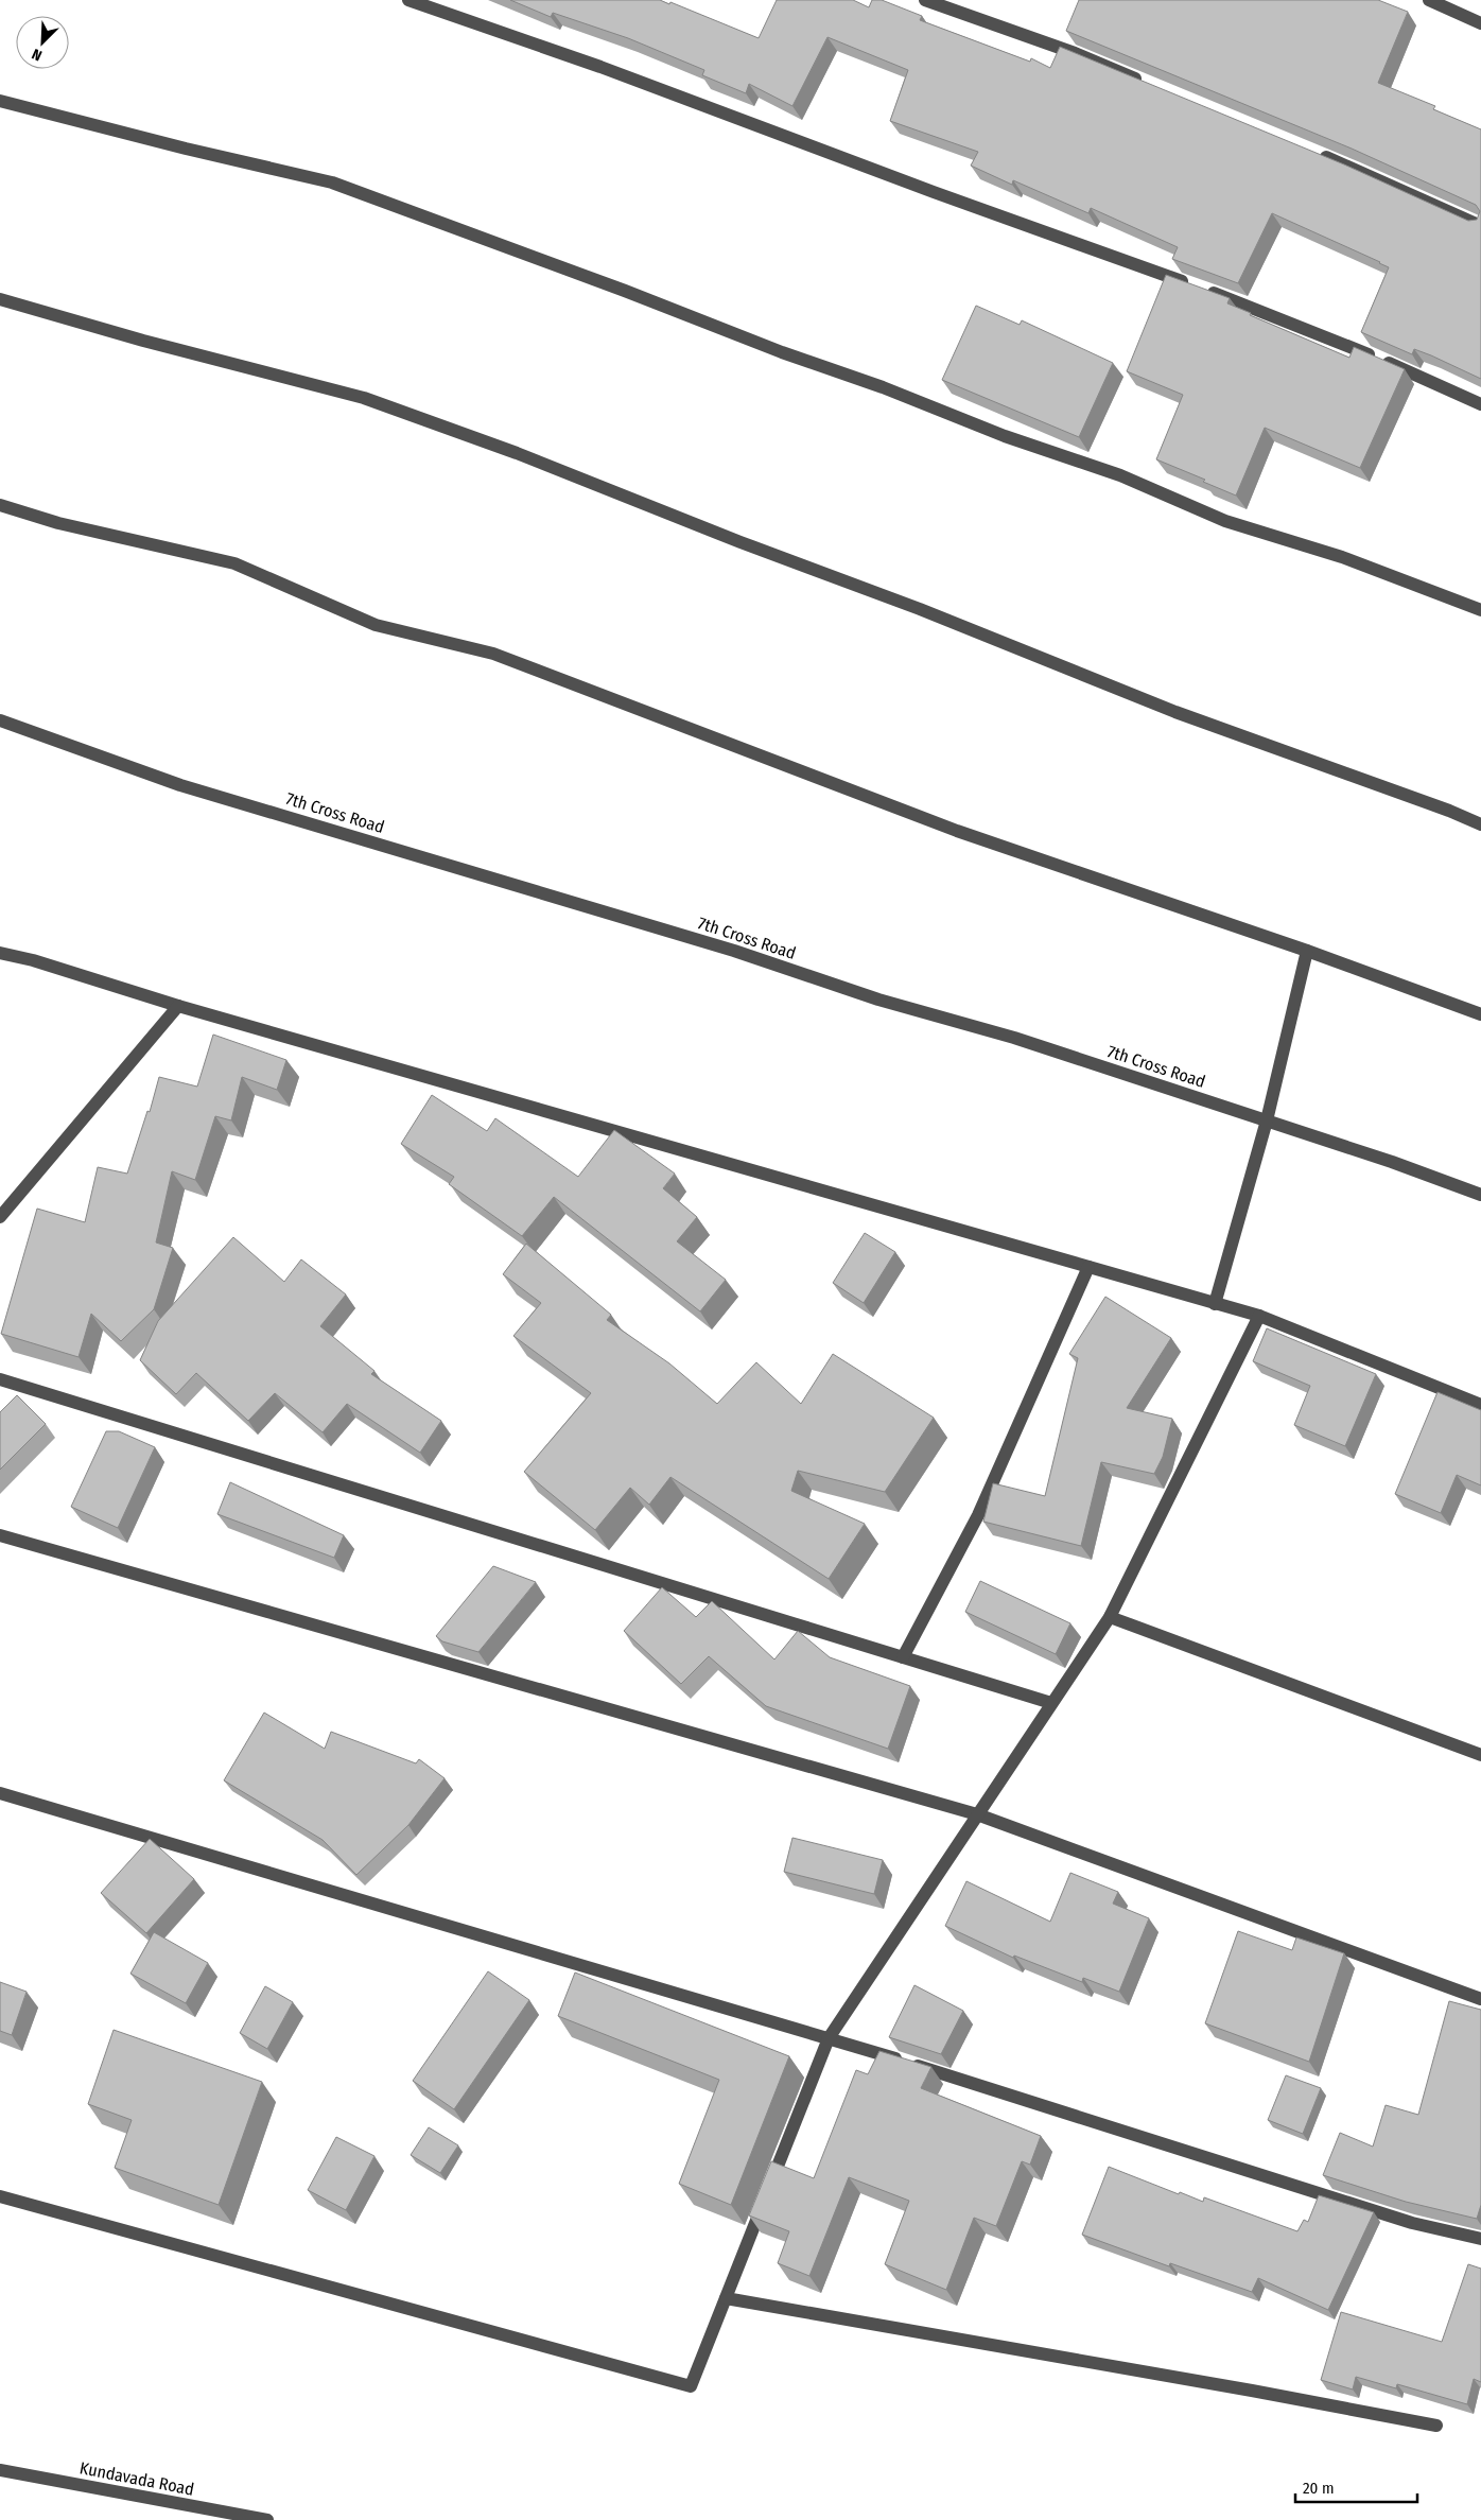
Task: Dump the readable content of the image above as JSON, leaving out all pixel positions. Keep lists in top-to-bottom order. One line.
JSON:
{"streets":{"street":["7th Cross Road","Kundavada Road"]},"scale_bar":"20 m","north":"bottom left"}
